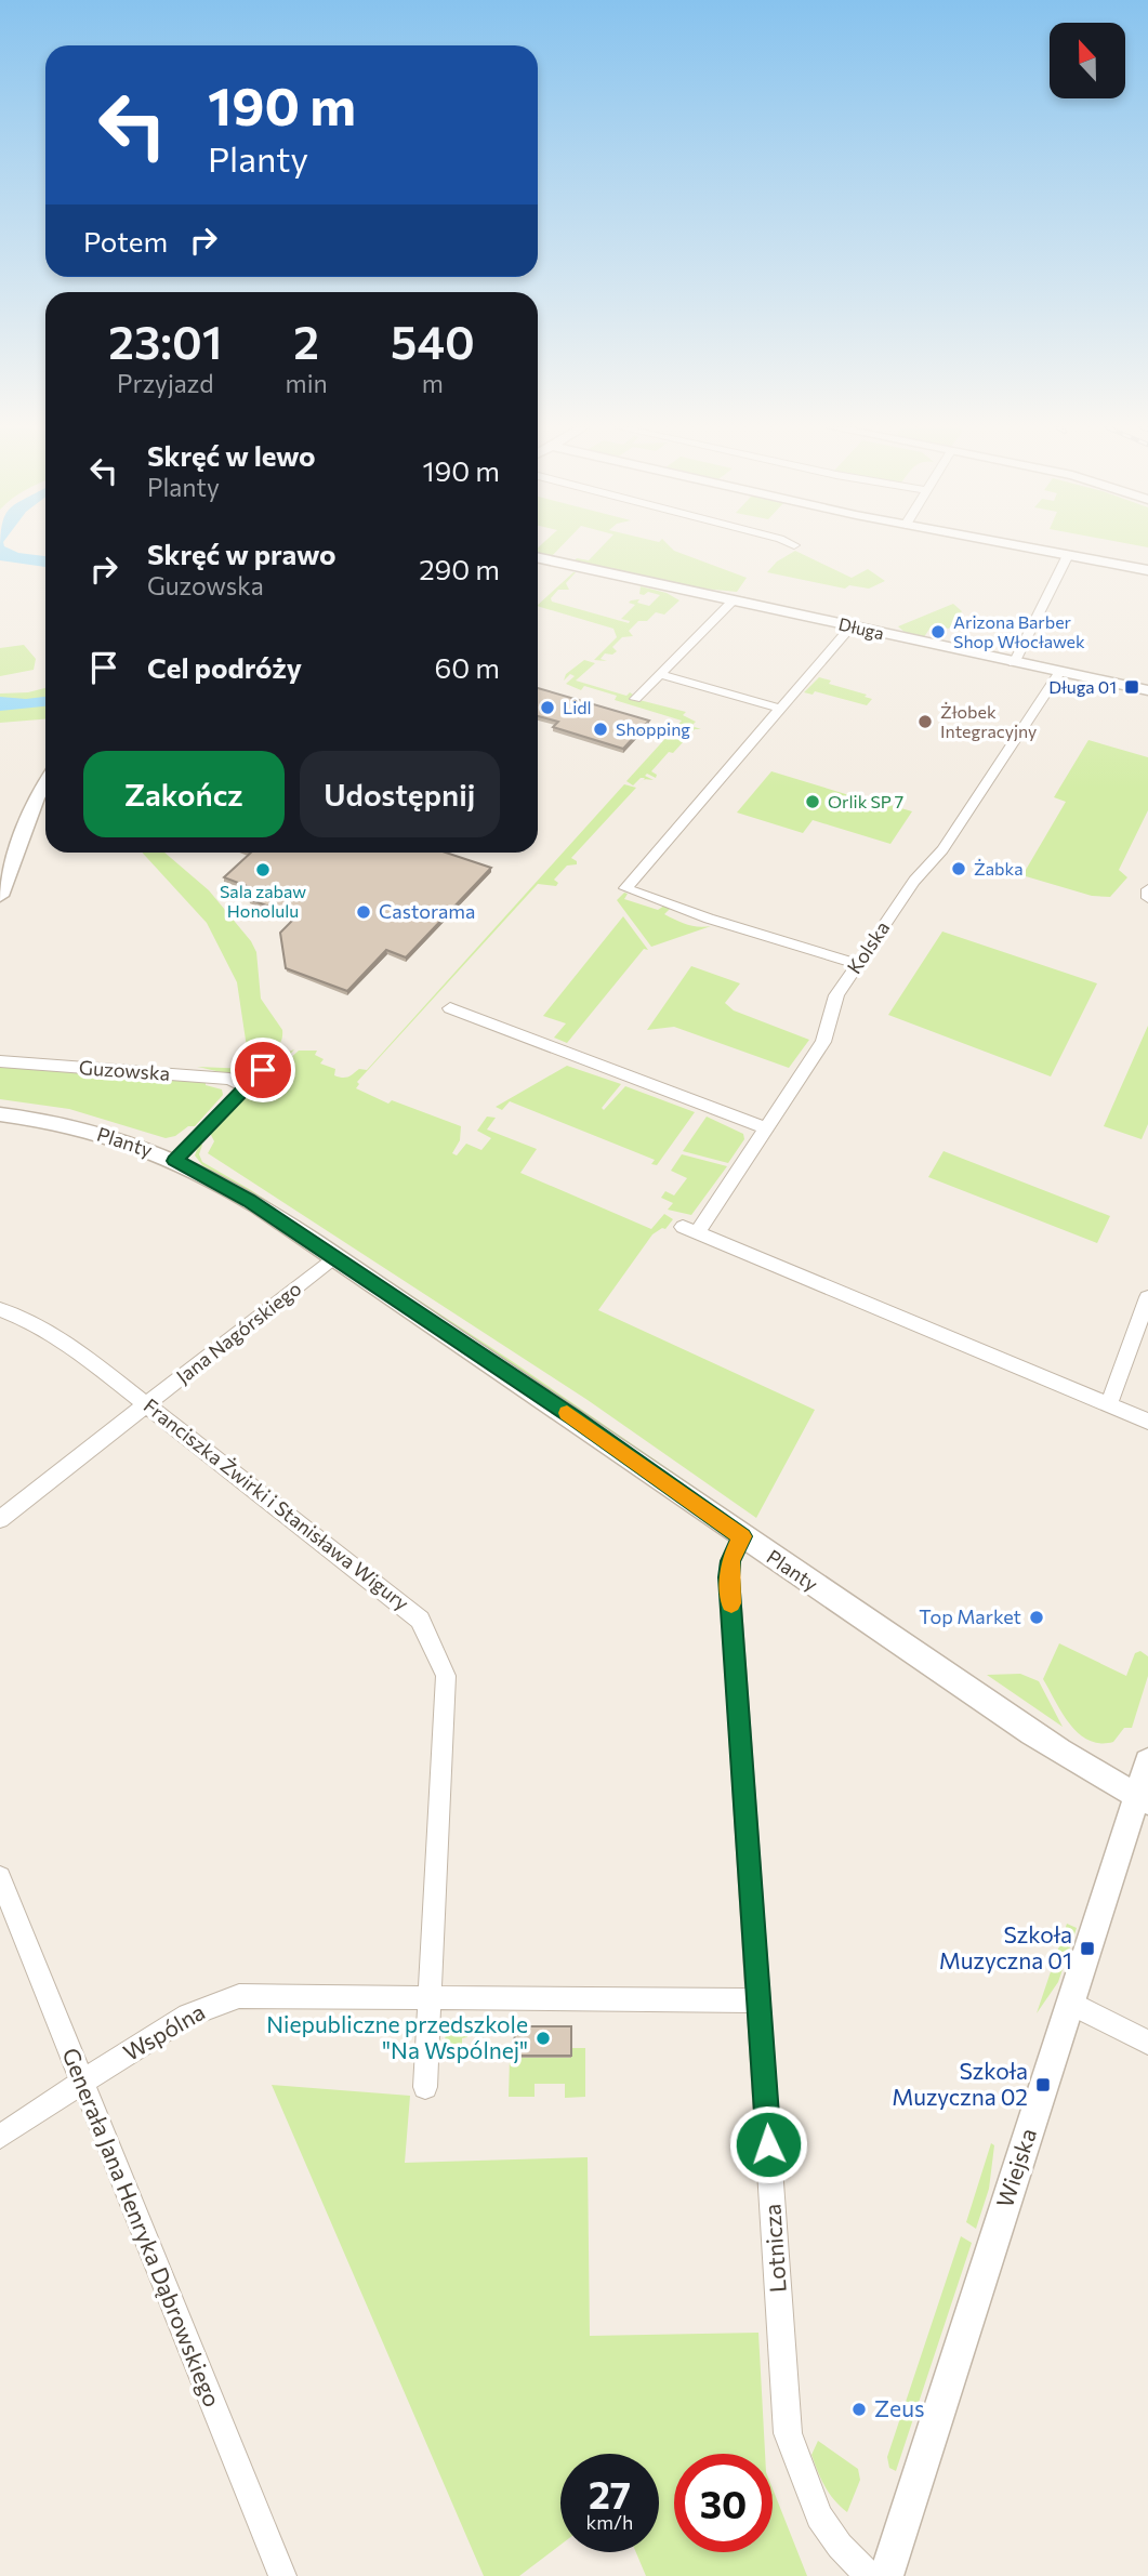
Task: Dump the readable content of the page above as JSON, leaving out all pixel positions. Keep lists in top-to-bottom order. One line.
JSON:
{"streets":{"street":["Długa","Kolska","Guzowska","Planty","Jana Nagórskiego","Franciszka Żwirki i Stanisława Wigury","Wspólna","Wiejska","Generała Jana Henryka Dąbrowskiego","Lotnicza"]},"crossings":[["Długa","Kolska"],["Planty","Jana Nagórskiego"],["Planty","Wiejska"],["Planty","Lotnicza"],["Jana Nagórskiego","Franciszka Żwirki i Stanisława Wigury"],["Franciszka Żwirki i Stanisława Wigury","Wspólna"],["Wspólna","Generała Jana Henryka Dąbrowskiego"],["Wspólna","Lotnicza"]],"places":{"other":["Arizona Barber Shop Włocławek","Lidl","Żłobek Integracyjny","Shopping","Orlik SP 7","Żabka","Sala zabaw Honolulu","Castorama","Top Market","Niepubliczne przedszkole \"Na Wspólnej\"","Zeus"],"transit":["Długa 01","Szkoła Muzyczna 01","Szkoła Muzyczna 02"]},"north":"top","page":{"turn":["190 m","Planty"],"then":"Potem","eta":["23:01","Przyjazd","2","min","540","m"],"list":[{"name":"Skręć w lewo","note":"Planty","value":"190 m"},{"name":"Skręć w prawo","note":"Guzowska","value":"290 m"},{"name":"Cel podróży","value":"60 m"}],"buttons":["Zakończ","Udostępnij"],"speed":"27 km/h","limit":"30"}}
